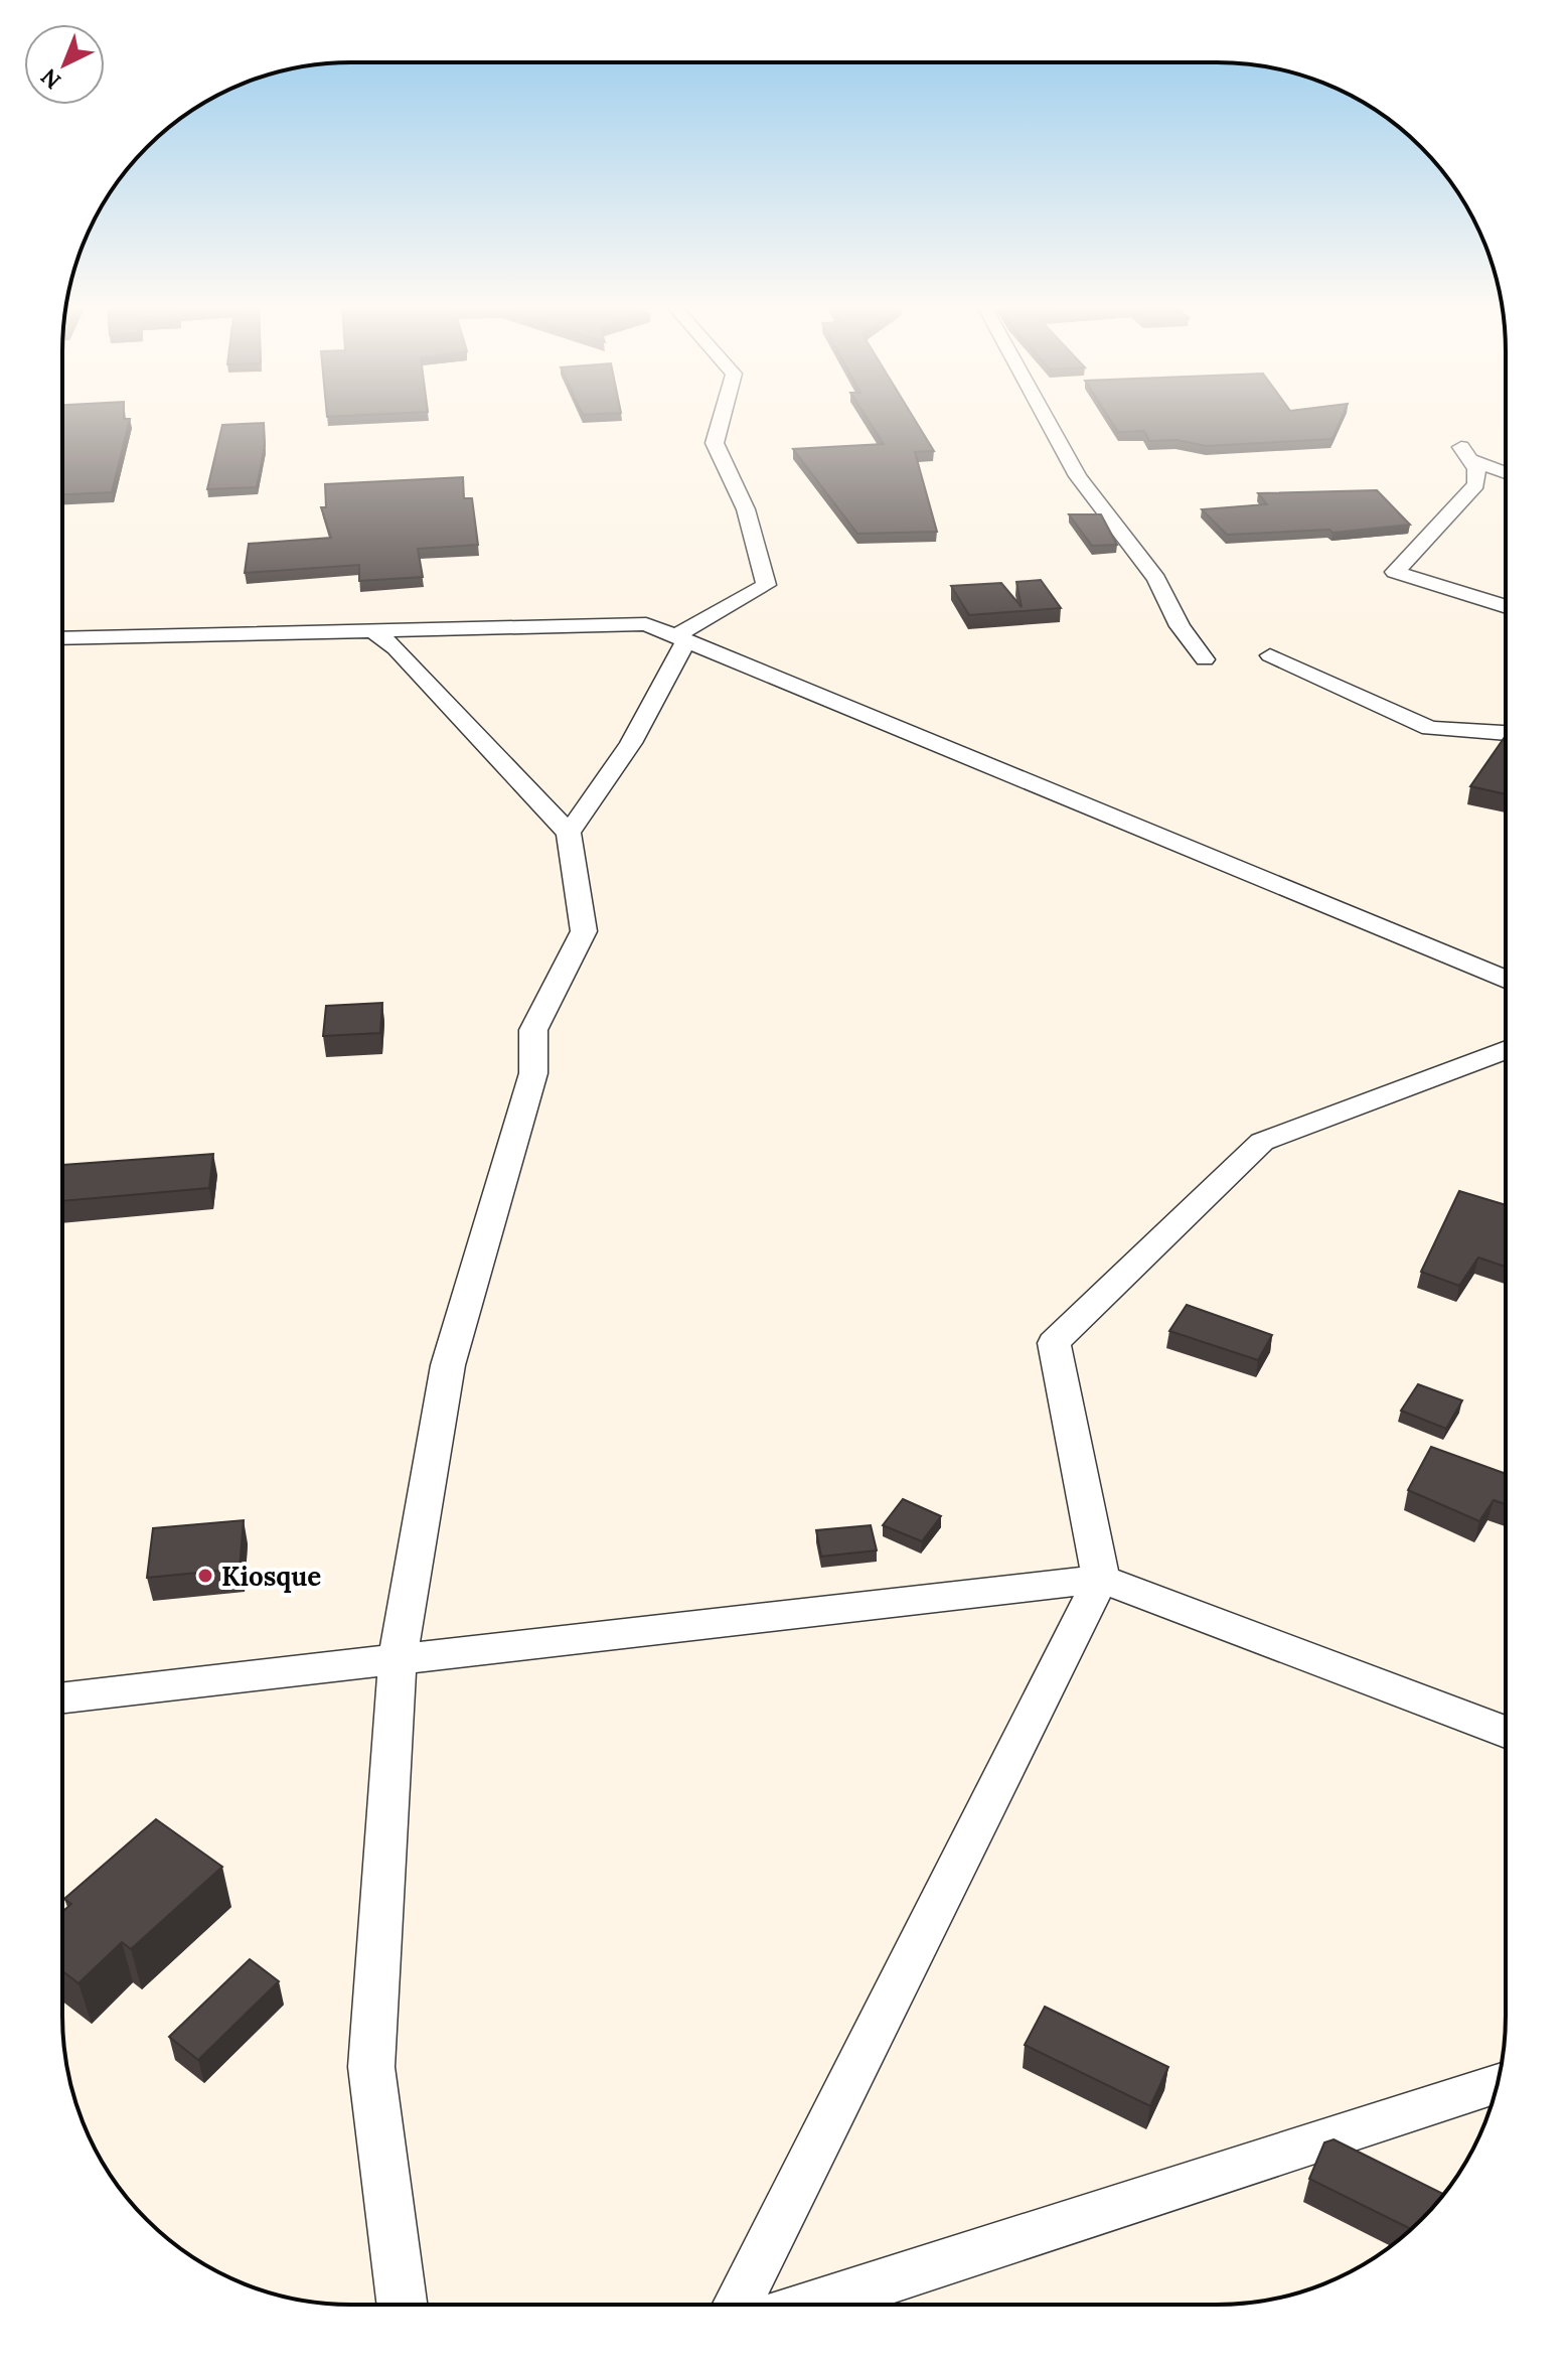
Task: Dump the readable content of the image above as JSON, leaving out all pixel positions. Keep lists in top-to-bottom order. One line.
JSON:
{"places":["Kiosque"],"north":"bottom left"}
